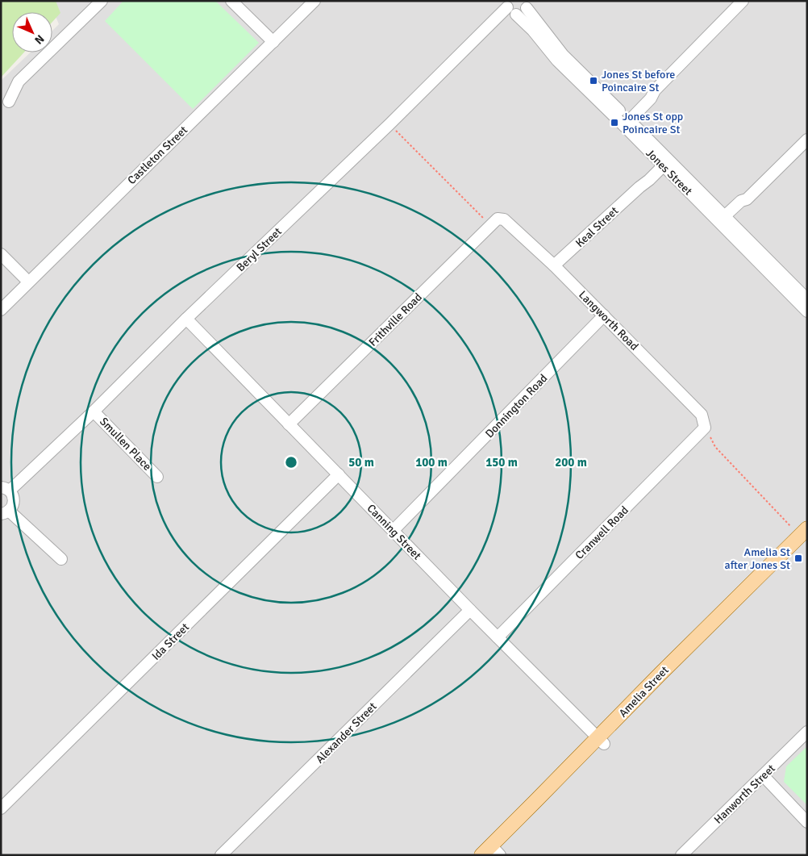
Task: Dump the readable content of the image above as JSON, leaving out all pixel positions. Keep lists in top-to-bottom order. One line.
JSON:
{"streets":{"main road":["Amelia Street"],"street":["Castleton Street","Jones Street","Keal Street","Beryl Street","Frithville Road","Langworth Road","Donnington Road","Smullen Place","Canning Street","Cranwell Road","Ida Street","Alexander Street","Hanworth Street"]},"crossings":[["Jones Street","Keal Street"],["Jones Street","Beryl Street"],["Keal Street","Langworth Road"],["Beryl Street","Smullen Place"],["Beryl Street","Canning Street"],["Frithville Road","Langworth Road"],["Frithville Road","Canning Street"],["Langworth Road","Donnington Road"],["Langworth Road","Cranwell Road"],["Donnington Road","Canning Street"],["Canning Street","Cranwell Road"],["Canning Street","Ida Street"],["Canning Street","Amelia Street"],["Canning Street","Alexander Street"]],"places":{"transit":["Jones St before Poincaire St","Jones St opp Poincaire St","Amelia St after Jones St"]},"north":"bottom right","rings":["50 m","100 m","150 m","200 m"]}
